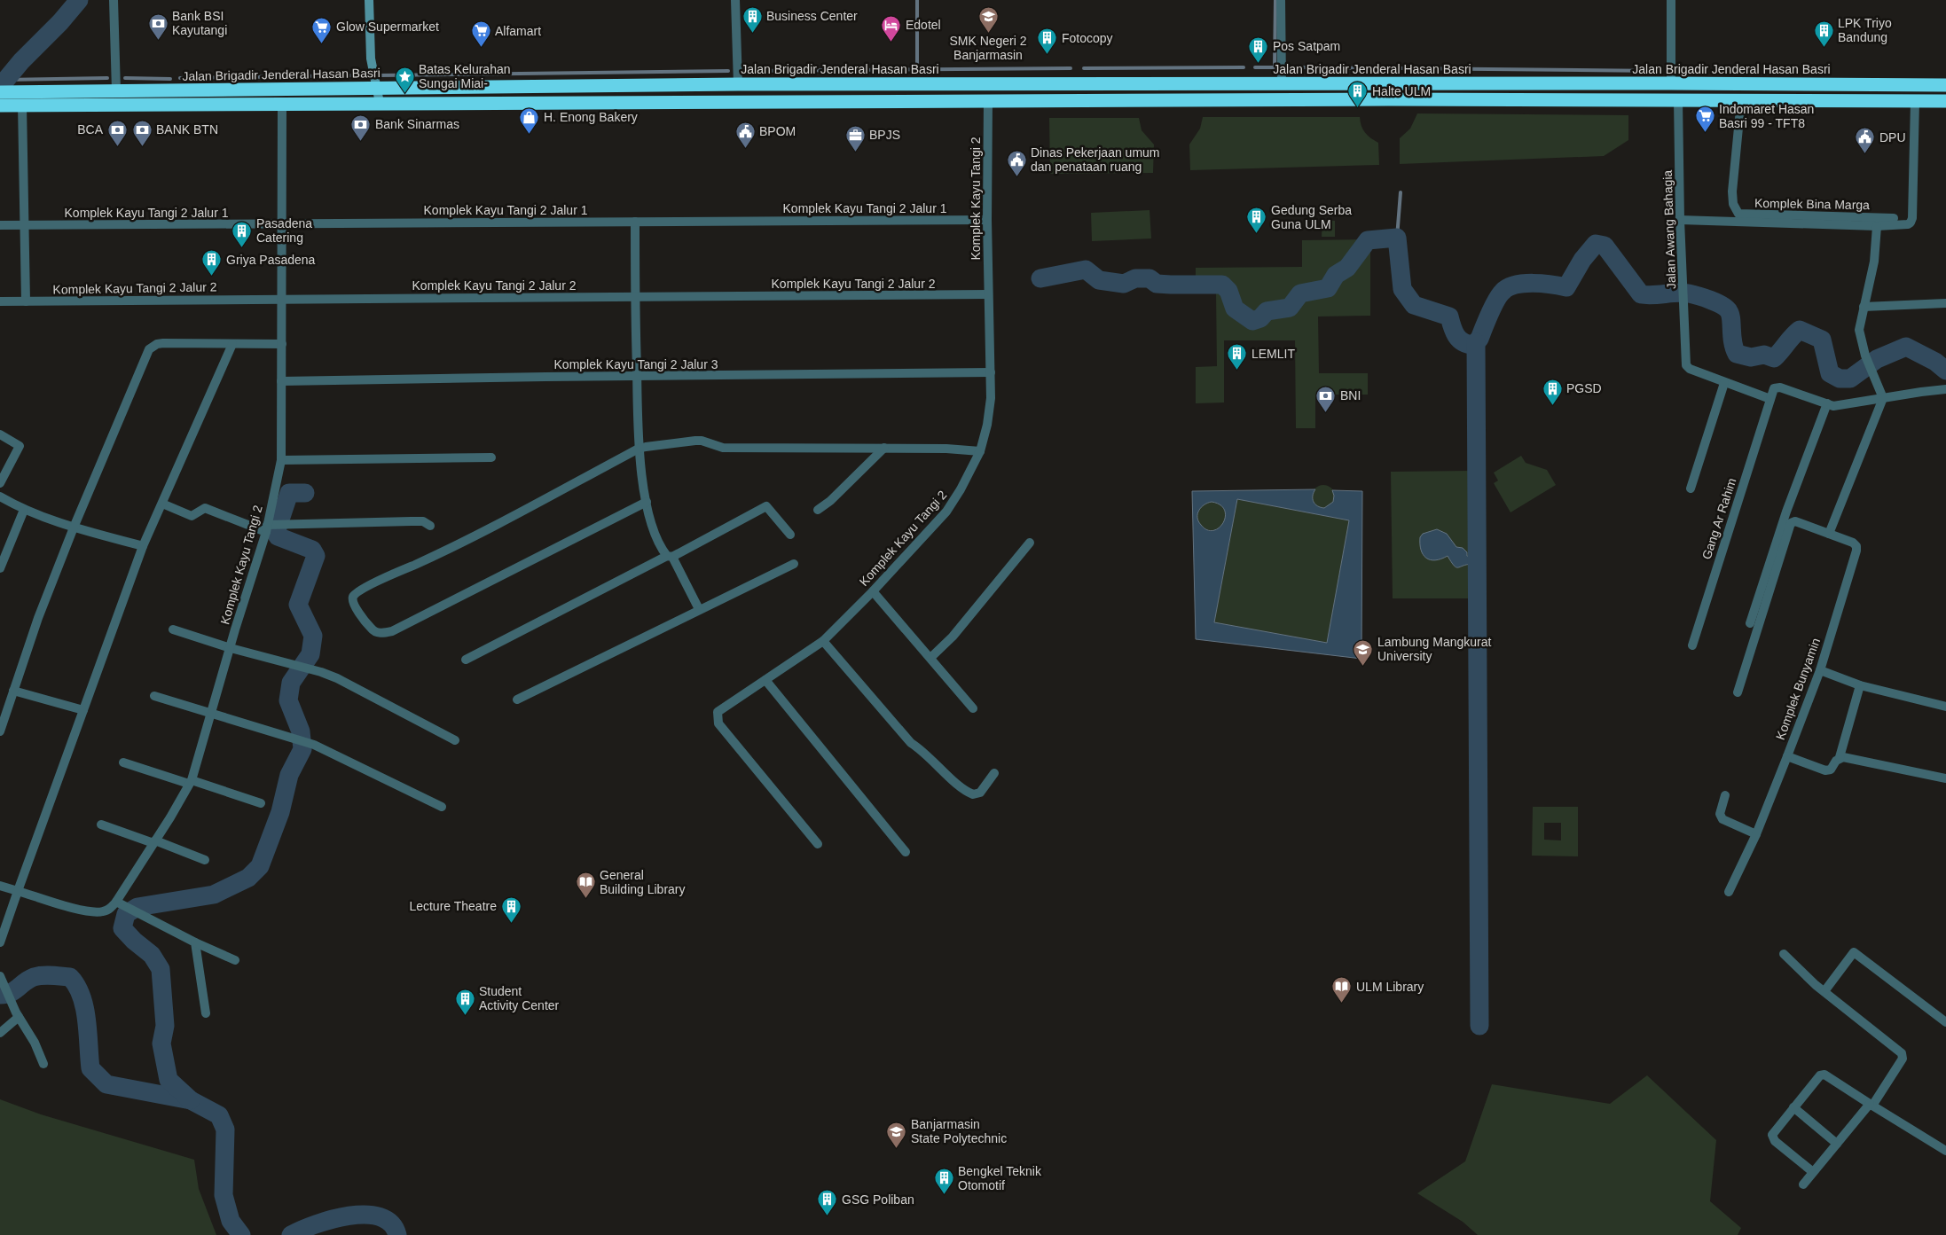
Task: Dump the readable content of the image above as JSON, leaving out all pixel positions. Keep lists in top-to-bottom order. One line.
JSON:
{"streets":{"highway":["Jalan Brigadir Jenderal Hasan Basri"],"street":["Komplek Kayu Tangi 2","Komplek Bina Marga","Komplek Kayu Tangi 2 Jalur 1","Jalan Awang Bahagia","Komplek Kayu Tangi 2 Jalur 2","Komplek Kayu Tangi 2 Jalur 3","Gang Ar Rahim","Komplek Bunyamin"]},"crossings":[["Jalan Brigadir Jenderal Hasan Basri","Komplek Kayu Tangi 2"],["Jalan Brigadir Jenderal Hasan Basri","Komplek Bina Marga"],["Jalan Brigadir Jenderal Hasan Basri","Jalan Awang Bahagia"],["Komplek Kayu Tangi 2","Komplek Kayu Tangi 2 Jalur 1"],["Komplek Kayu Tangi 2","Komplek Kayu Tangi 2 Jalur 2"],["Komplek Kayu Tangi 2","Komplek Kayu Tangi 2 Jalur 3"]],"places":{"building":["Business Center","LPK Triyo Bandung","Fotocopy","Pos Satpam","Halte ULM","Gedung Serba Guna ULM","Pasadena Catering","Griya Pasadena","LEMLIT","PGSD","Lecture Theatre","Student Activity Center","Bengkel Teknik Otomotif","GSG Poliban"],"school or university":["SMK Negeri 2 Banjarmasin","Lambung Mangkurat University","Banjarmasin State Polytechnic"],"bank":["Bank BSI Kayutangi","Bank Sinarmas","BCA","BANK BTN","BNI"],"hotel":["Edotel"],"supermarket":["Glow Supermarket","Alfamart","Indomaret Hasan Basri 99 - TFT8"],"place":["Batas Kelurahan Sungai Miai-"],"shop":["H. Enong Bakery"],"public building":["BPOM","DPU","Dinas Pekerjaan umum dan penataan ruang"],"office":["BPJS"],"library":["General Building Library","ULM Library"]}}
